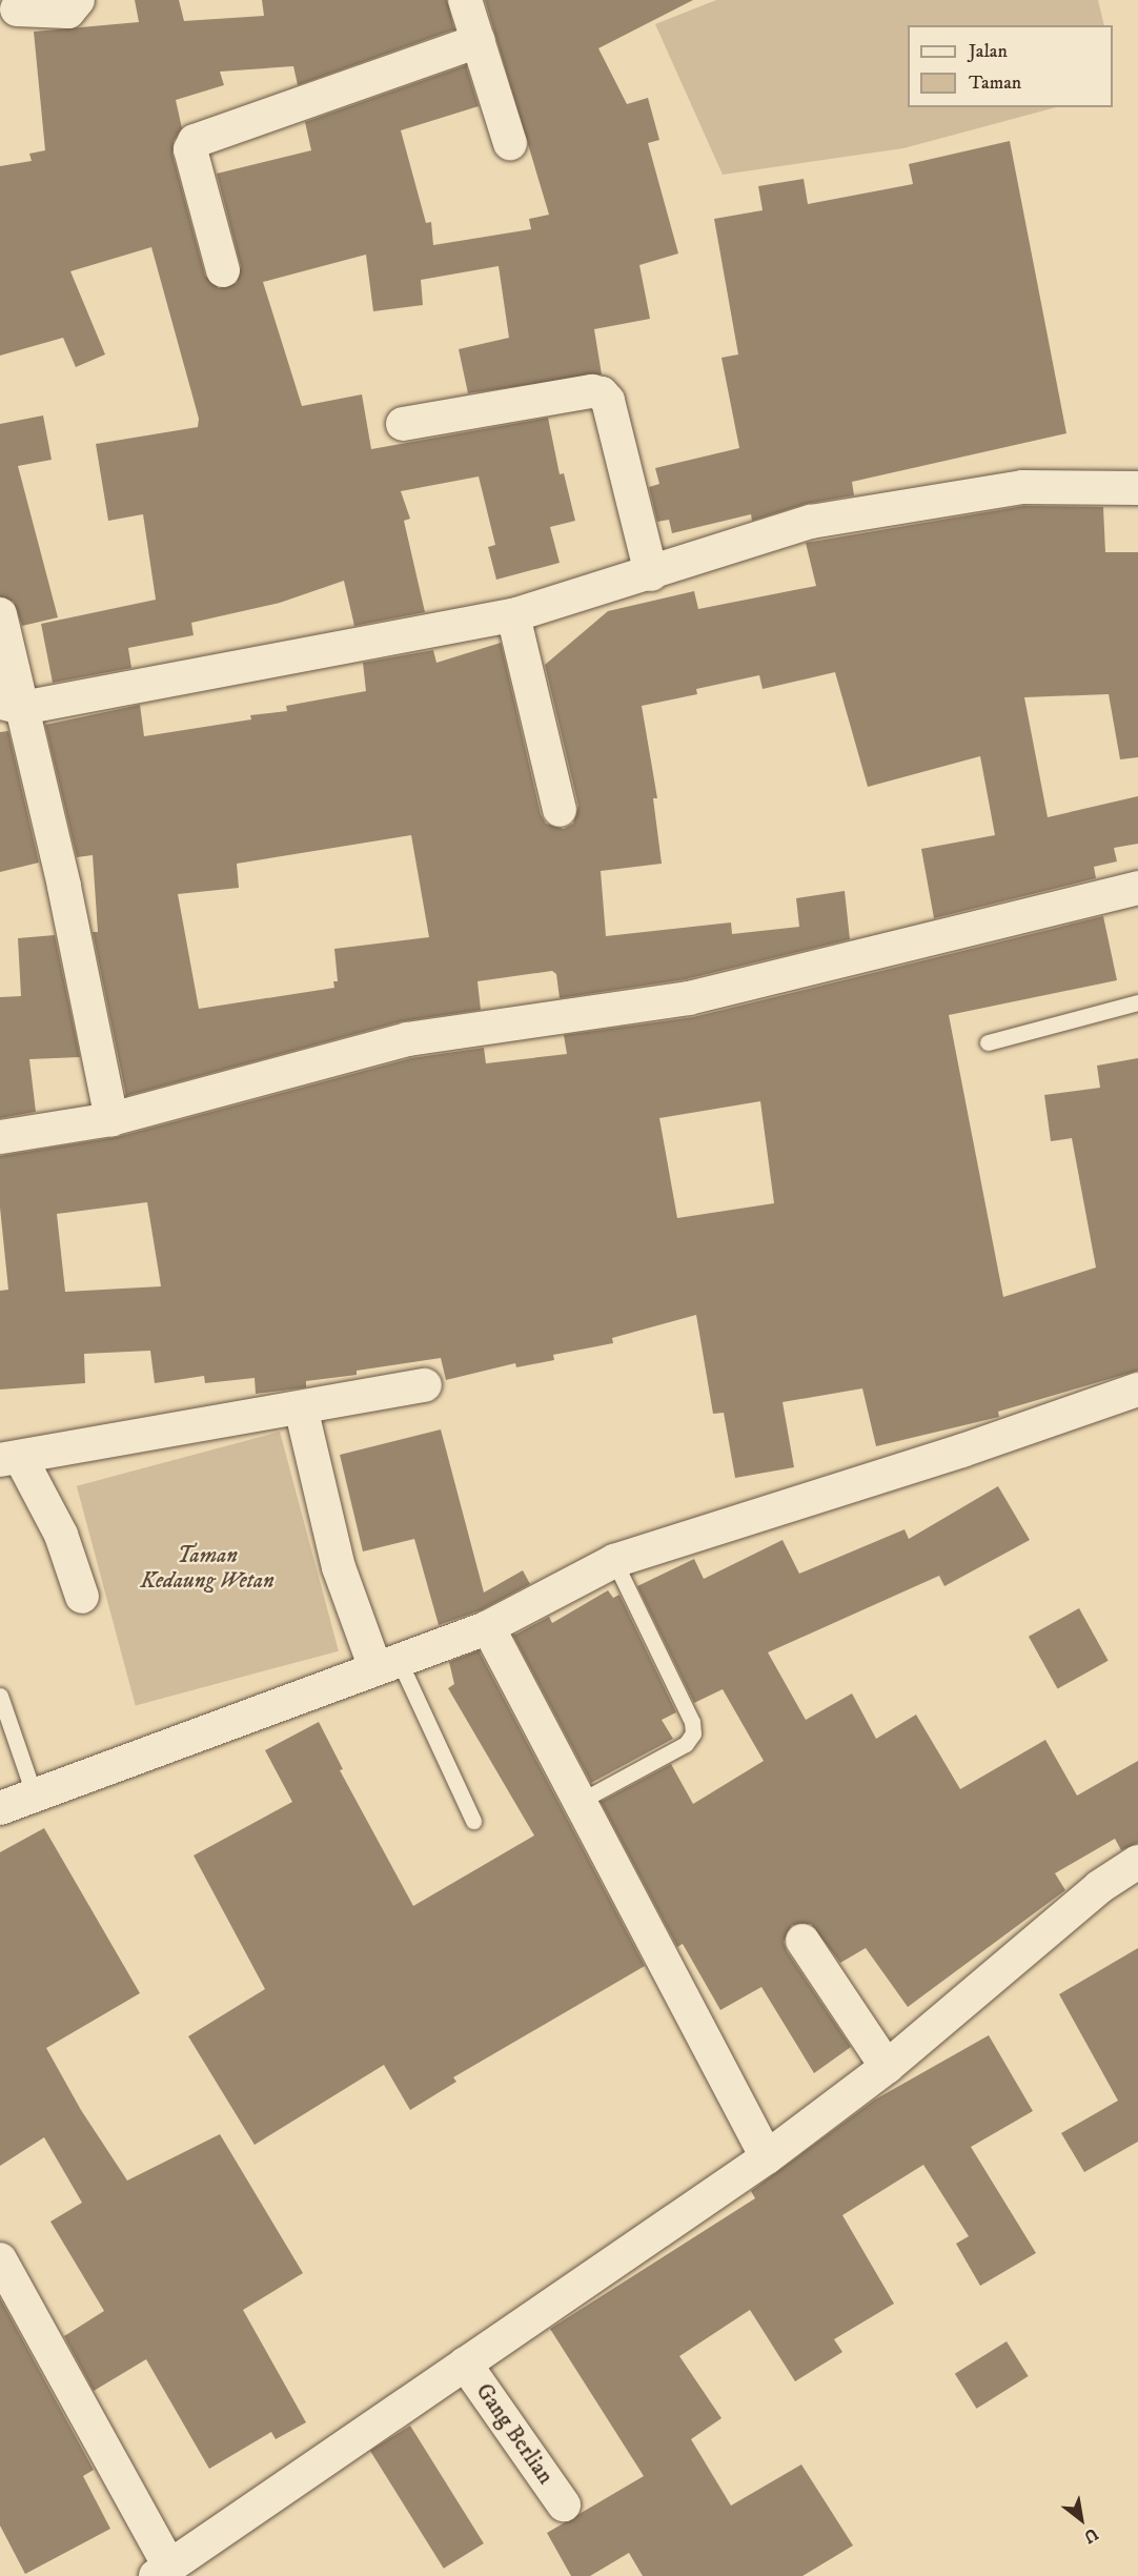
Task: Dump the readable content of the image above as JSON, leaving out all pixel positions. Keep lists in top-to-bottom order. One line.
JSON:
{"streets":{"street":["Gang Berlian"]},"parks":["Taman Kedaung Wetan"],"legend":["Jalan","Taman"],"north":"bottom right"}
